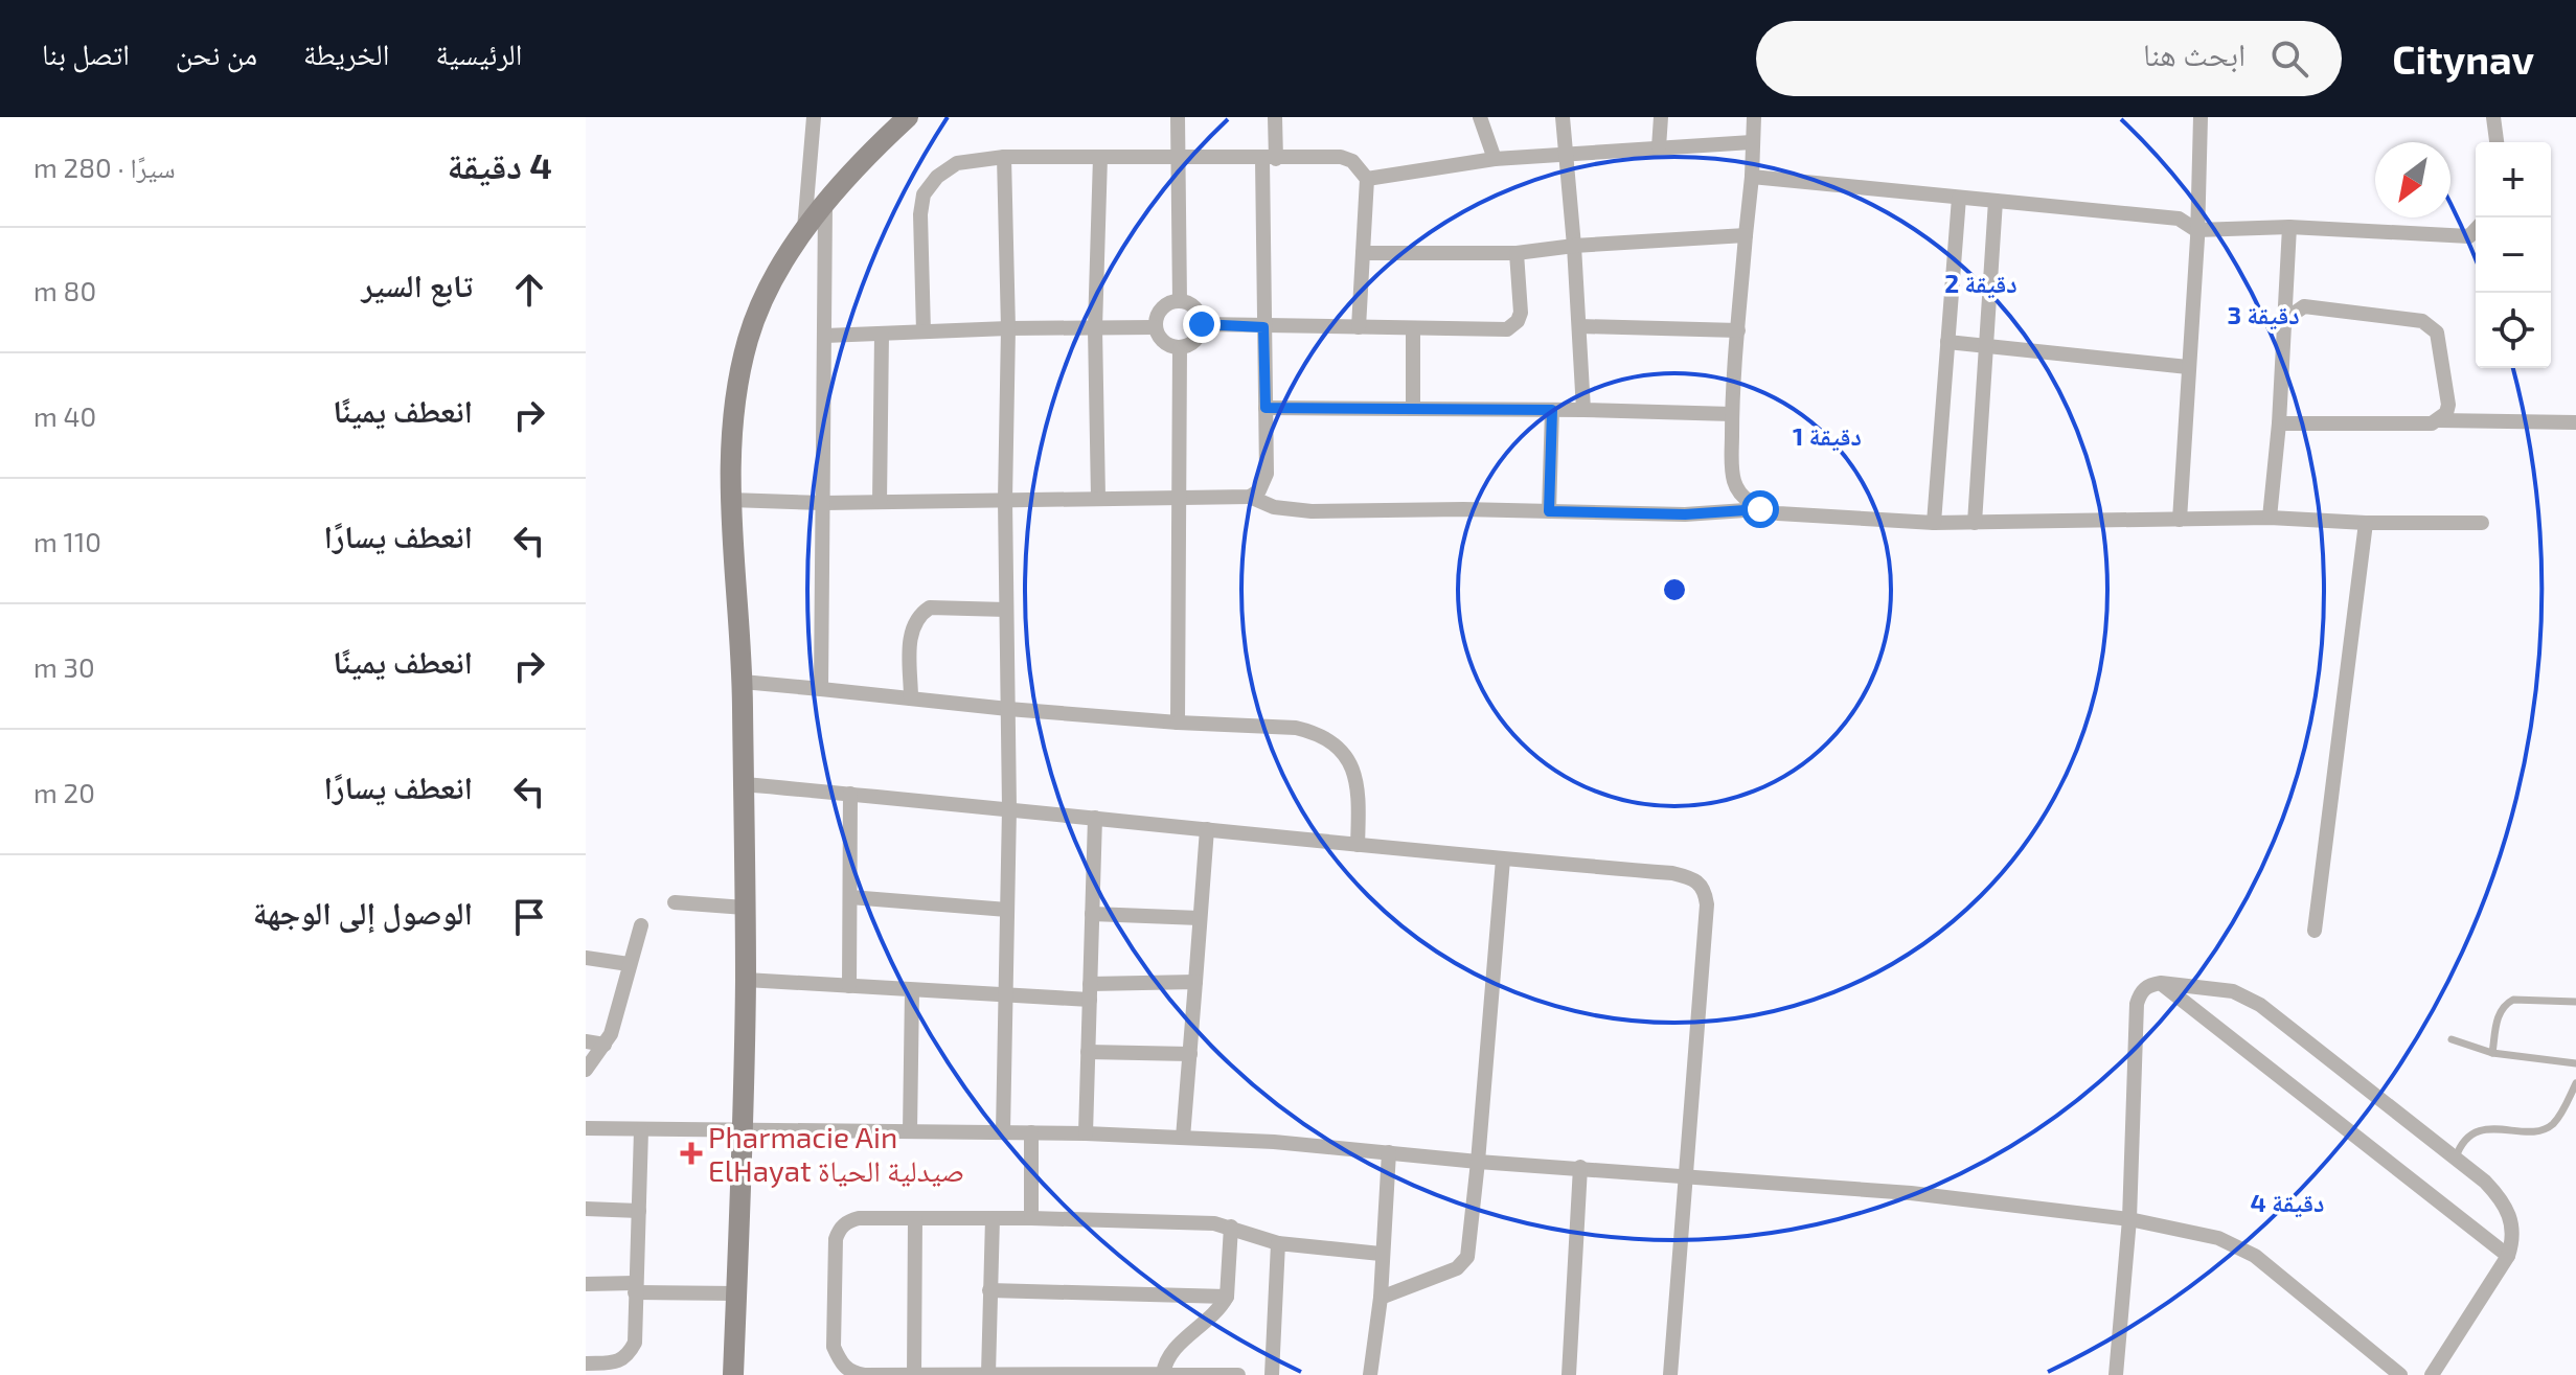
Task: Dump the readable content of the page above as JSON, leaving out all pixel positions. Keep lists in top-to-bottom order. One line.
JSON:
{"places":{"health":["Pharmacie Ain ElHayat صيدلية الحياة"]},"north":"bottom left","page":{"header":"Citynav","search":"ابحث هنا","nav":["الرئيسية","الخريطة","من نحن","اتصل بنا"],"heading":["4 دقيقة","سيرًا · 280 m"],"map_buttons":["+","−"],"list":[["تابع السير","80 m"],["انعطف يمينًا","40 m"],["انعطف يسارًا","110 m"],["انعطف يمينًا","30 m"],["انعطف يسارًا","20 m"],"الوصول إلى الوجهة"]},"rings":["2 دقيقة","3 دقيقة","1 دقيقة","4 دقيقة"]}
